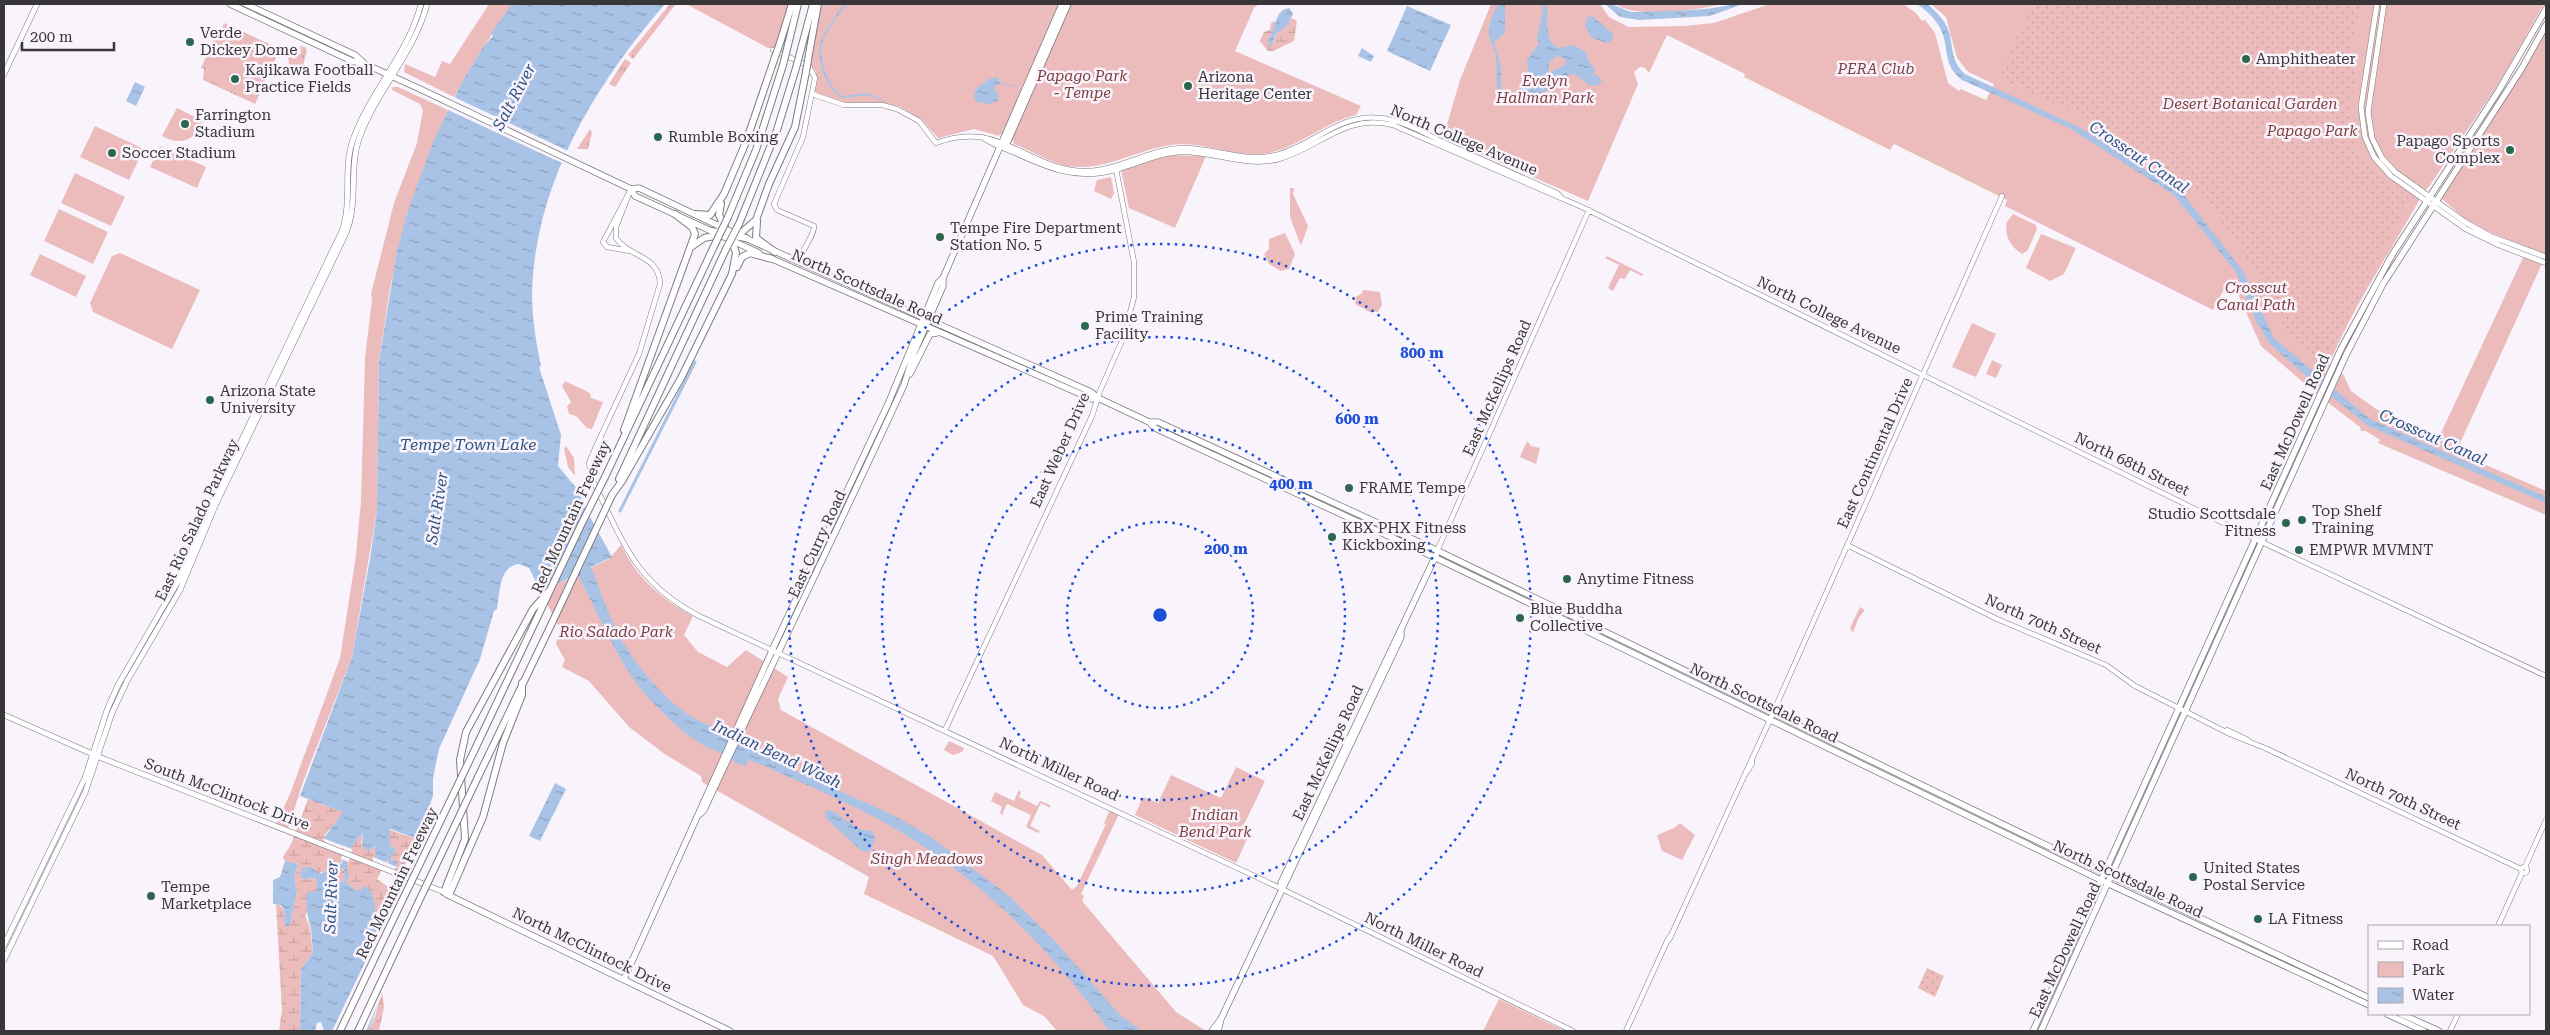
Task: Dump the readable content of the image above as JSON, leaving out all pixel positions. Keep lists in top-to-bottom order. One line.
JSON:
{"streets":{"highway":["Red Mountain Freeway"],"main road":["North Scottsdale Road","East McKellips Road","East McDowell Road","East Rio Salado Parkway","East Curry Road","South McClintock Drive","North McClintock Drive"],"street":["North College Avenue","East Weber Drive","East Continental Drive","North 68th Street","North 70th Street","North Miller Road"]},"crossings":[["North College Avenue","East McKellips Road"],["North College Avenue","East Weber Drive"],["North College Avenue","East Continental Drive"],["North College Avenue","North 68th Street"],["North College Avenue","East Curry Road"],["North Scottsdale Road","East McKellips Road"],["North Scottsdale Road","East McDowell Road"],["North Scottsdale Road","East Weber Drive"],["North Scottsdale Road","East Continental Drive"],["North Scottsdale Road","East Curry Road"],["East McKellips Road","North Miller Road"],["East McDowell Road","North 68th Street"],["East McDowell Road","North 70th Street"],["East Weber Drive","North Miller Road"],["East Continental Drive","North 68th Street"],["East Continental Drive","North 70th Street"],["East Rio Salado Parkway","South McClintock Drive"],["East Curry Road","North Miller Road"],["East Curry Road","North McClintock Drive"],["South McClintock Drive","North McClintock Drive"]],"water":["Salt River","Crosscut Canal","Tempe Town Lake","Indian Bend Wash"],"parks":["PERA Club","Papago Park - Tempe","Evelyn Hallman Park","Desert Botanical Garden","Papago Park","Crosscut Canal Path","Rio Salado Park","Indian Bend Park","Singh Meadows"],"places":["Verde Dickey Dome","Amphitheater","Kajikawa Football Practice Fields","Arizona Heritage Center","Farrington Stadium","Rumble Boxing","Papago Sports Complex","Soccer Stadium","Tempe Fire Department Station No. 5","Prime Training Facility","Arizona State University","FRAME Tempe","Top Shelf Training","Studio Scottsdale Fitness","KBX PHX Fitness Kickboxing","EMPWR MVMNT","Anytime Fitness","Blue Buddha Collective","United States Postal Service","Tempe Marketplace","LA Fitness"],"legend":["Road","Park","Water"],"scale_bar":"200 m","rings":["800 m","600 m","400 m","200 m"]}
